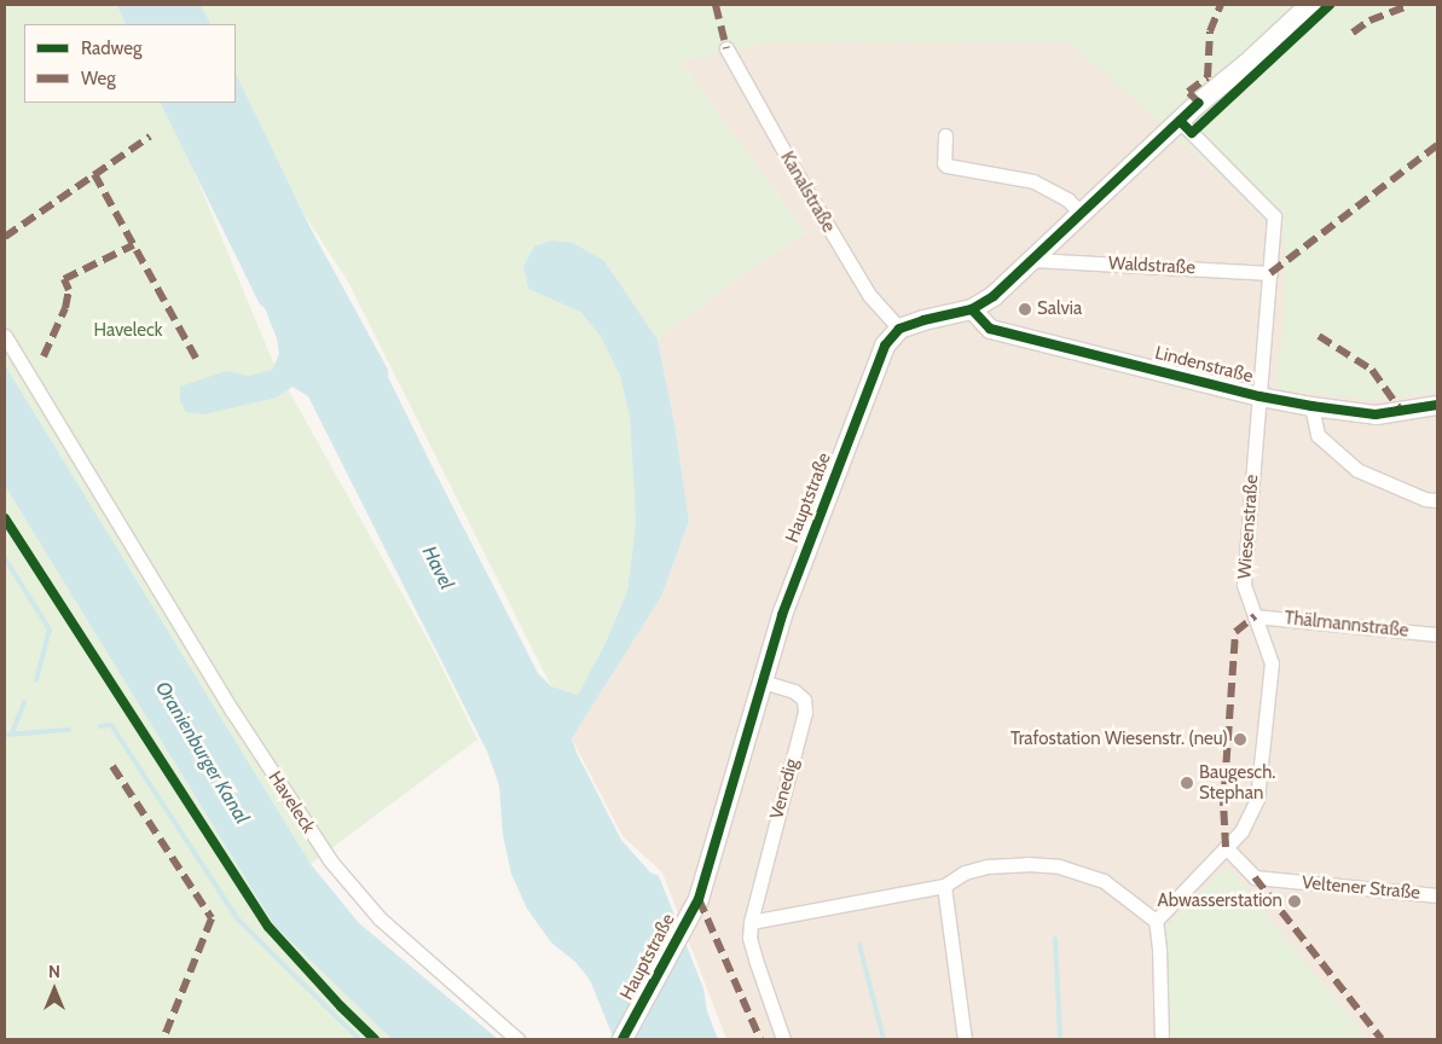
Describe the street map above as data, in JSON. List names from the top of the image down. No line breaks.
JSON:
{"streets":{"main road":["Hauptstraße"],"street":["Kanalstraße","Waldstraße","Lindenstraße","Wiesenstraße","Thälmannstraße","Venedig","Haveleck","Veltener Straße"]},"crossings":[["Kanalstraße","Hauptstraße"],["Lindenstraße","Wiesenstraße"],["Hauptstraße","Venedig"],["Wiesenstraße","Thälmannstraße"],["Wiesenstraße","Veltener Straße"]],"water":["Havel","Oranienburger Kanal"],"parks":["Haveleck"],"places":["Salvia","Trafostation Wiesenstr. (neu)","Baugesch. Stephan","Abwasserstation"],"legend":["Radweg","Weg"],"north":"top"}
